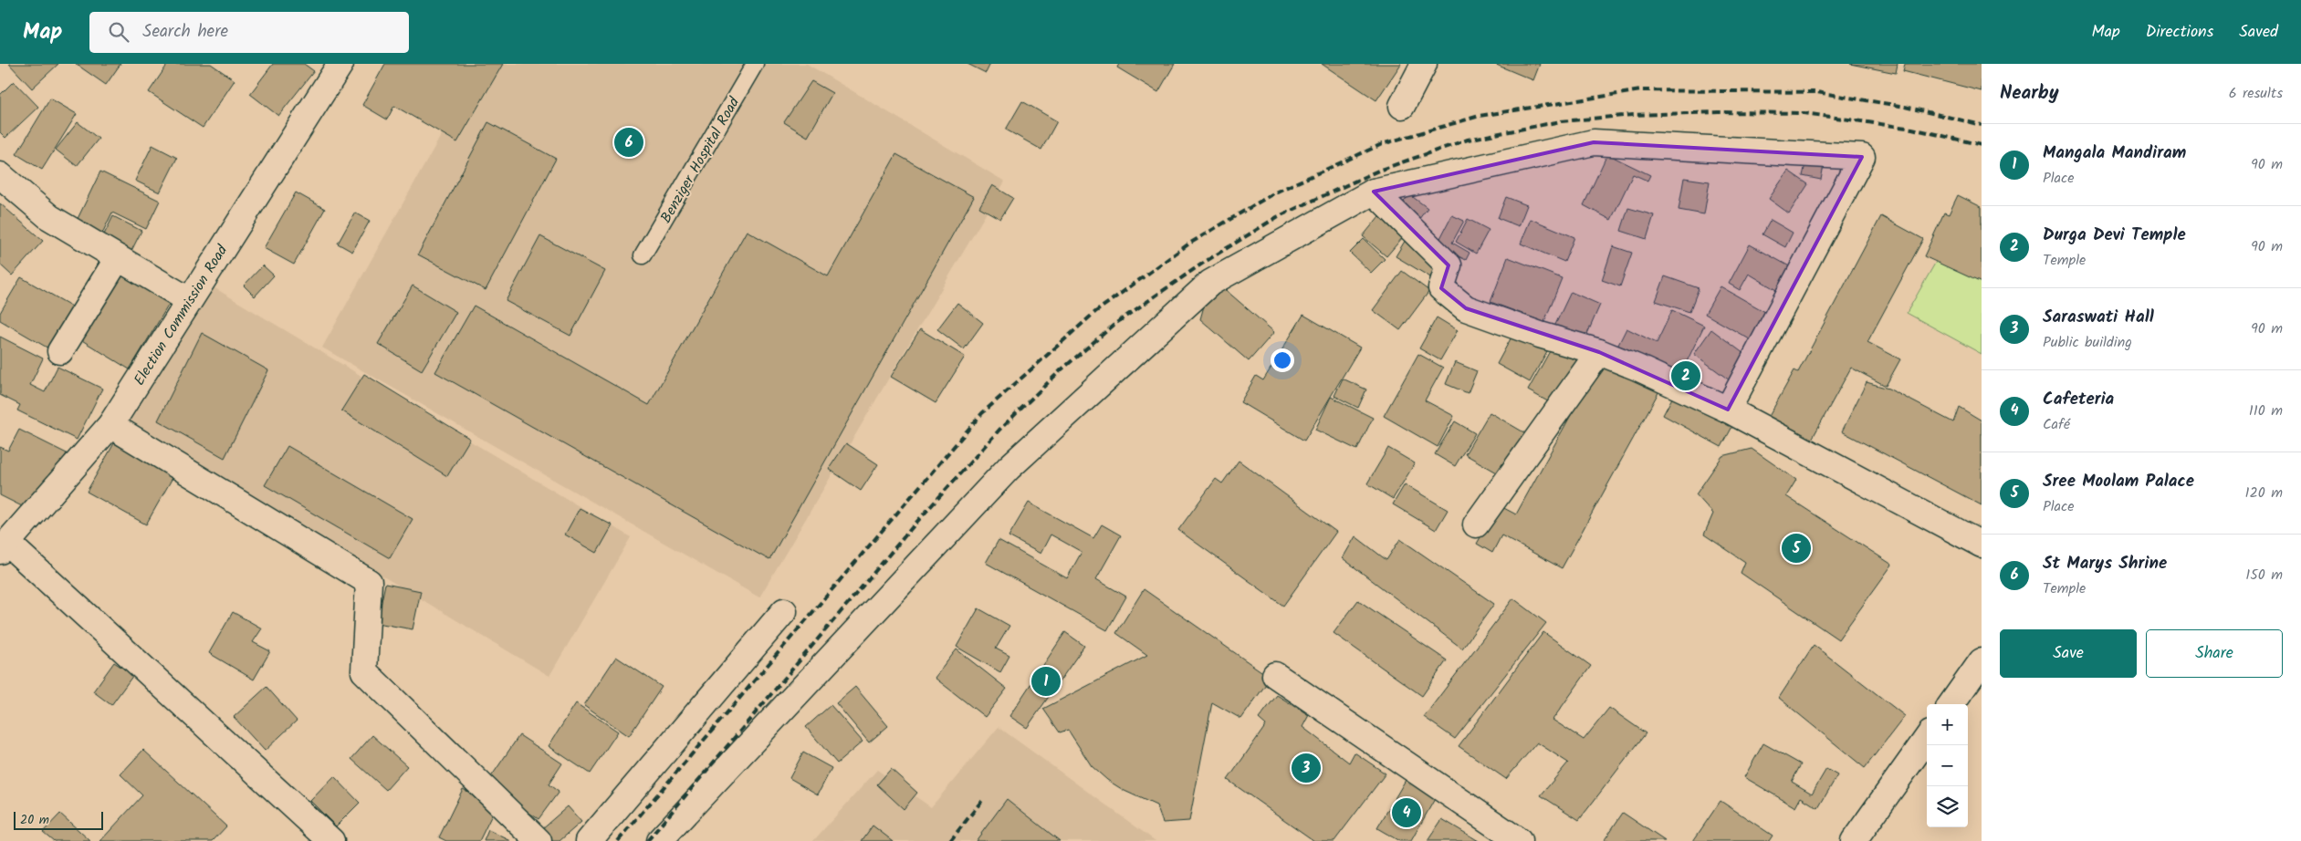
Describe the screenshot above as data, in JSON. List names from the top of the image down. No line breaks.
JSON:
{"streets":{"street":["Election Commission Road"],"lane":["Benziger Hospital Road"]},"scale_bar":"20 m","page":{"header":"Map","search":"Search here","nav":["Map","Directions","Saved"],"heading":["Nearby","6 results"],"list":[{"mark":"1","name":"Mangala Mandiram","note":"Place","value":"90 m"},{"mark":"2","name":"Durga Devi Temple","note":"Temple","value":"90 m"},{"mark":"3","name":"Saraswati Hall","note":"Public building","value":"90 m"},{"mark":"4","name":"Cafeteria","note":"Café","value":"110 m"},{"mark":"5","name":"Sree Moolam Palace","note":"Place","value":"120 m"},{"mark":"6","name":"St Marys Shrine","note":"Temple","value":"150 m"}],"pins":["6","2","5","1","3","4"],"buttons":["Save","Share"],"map_buttons":["+","−"],"scale":"20 m"}}
